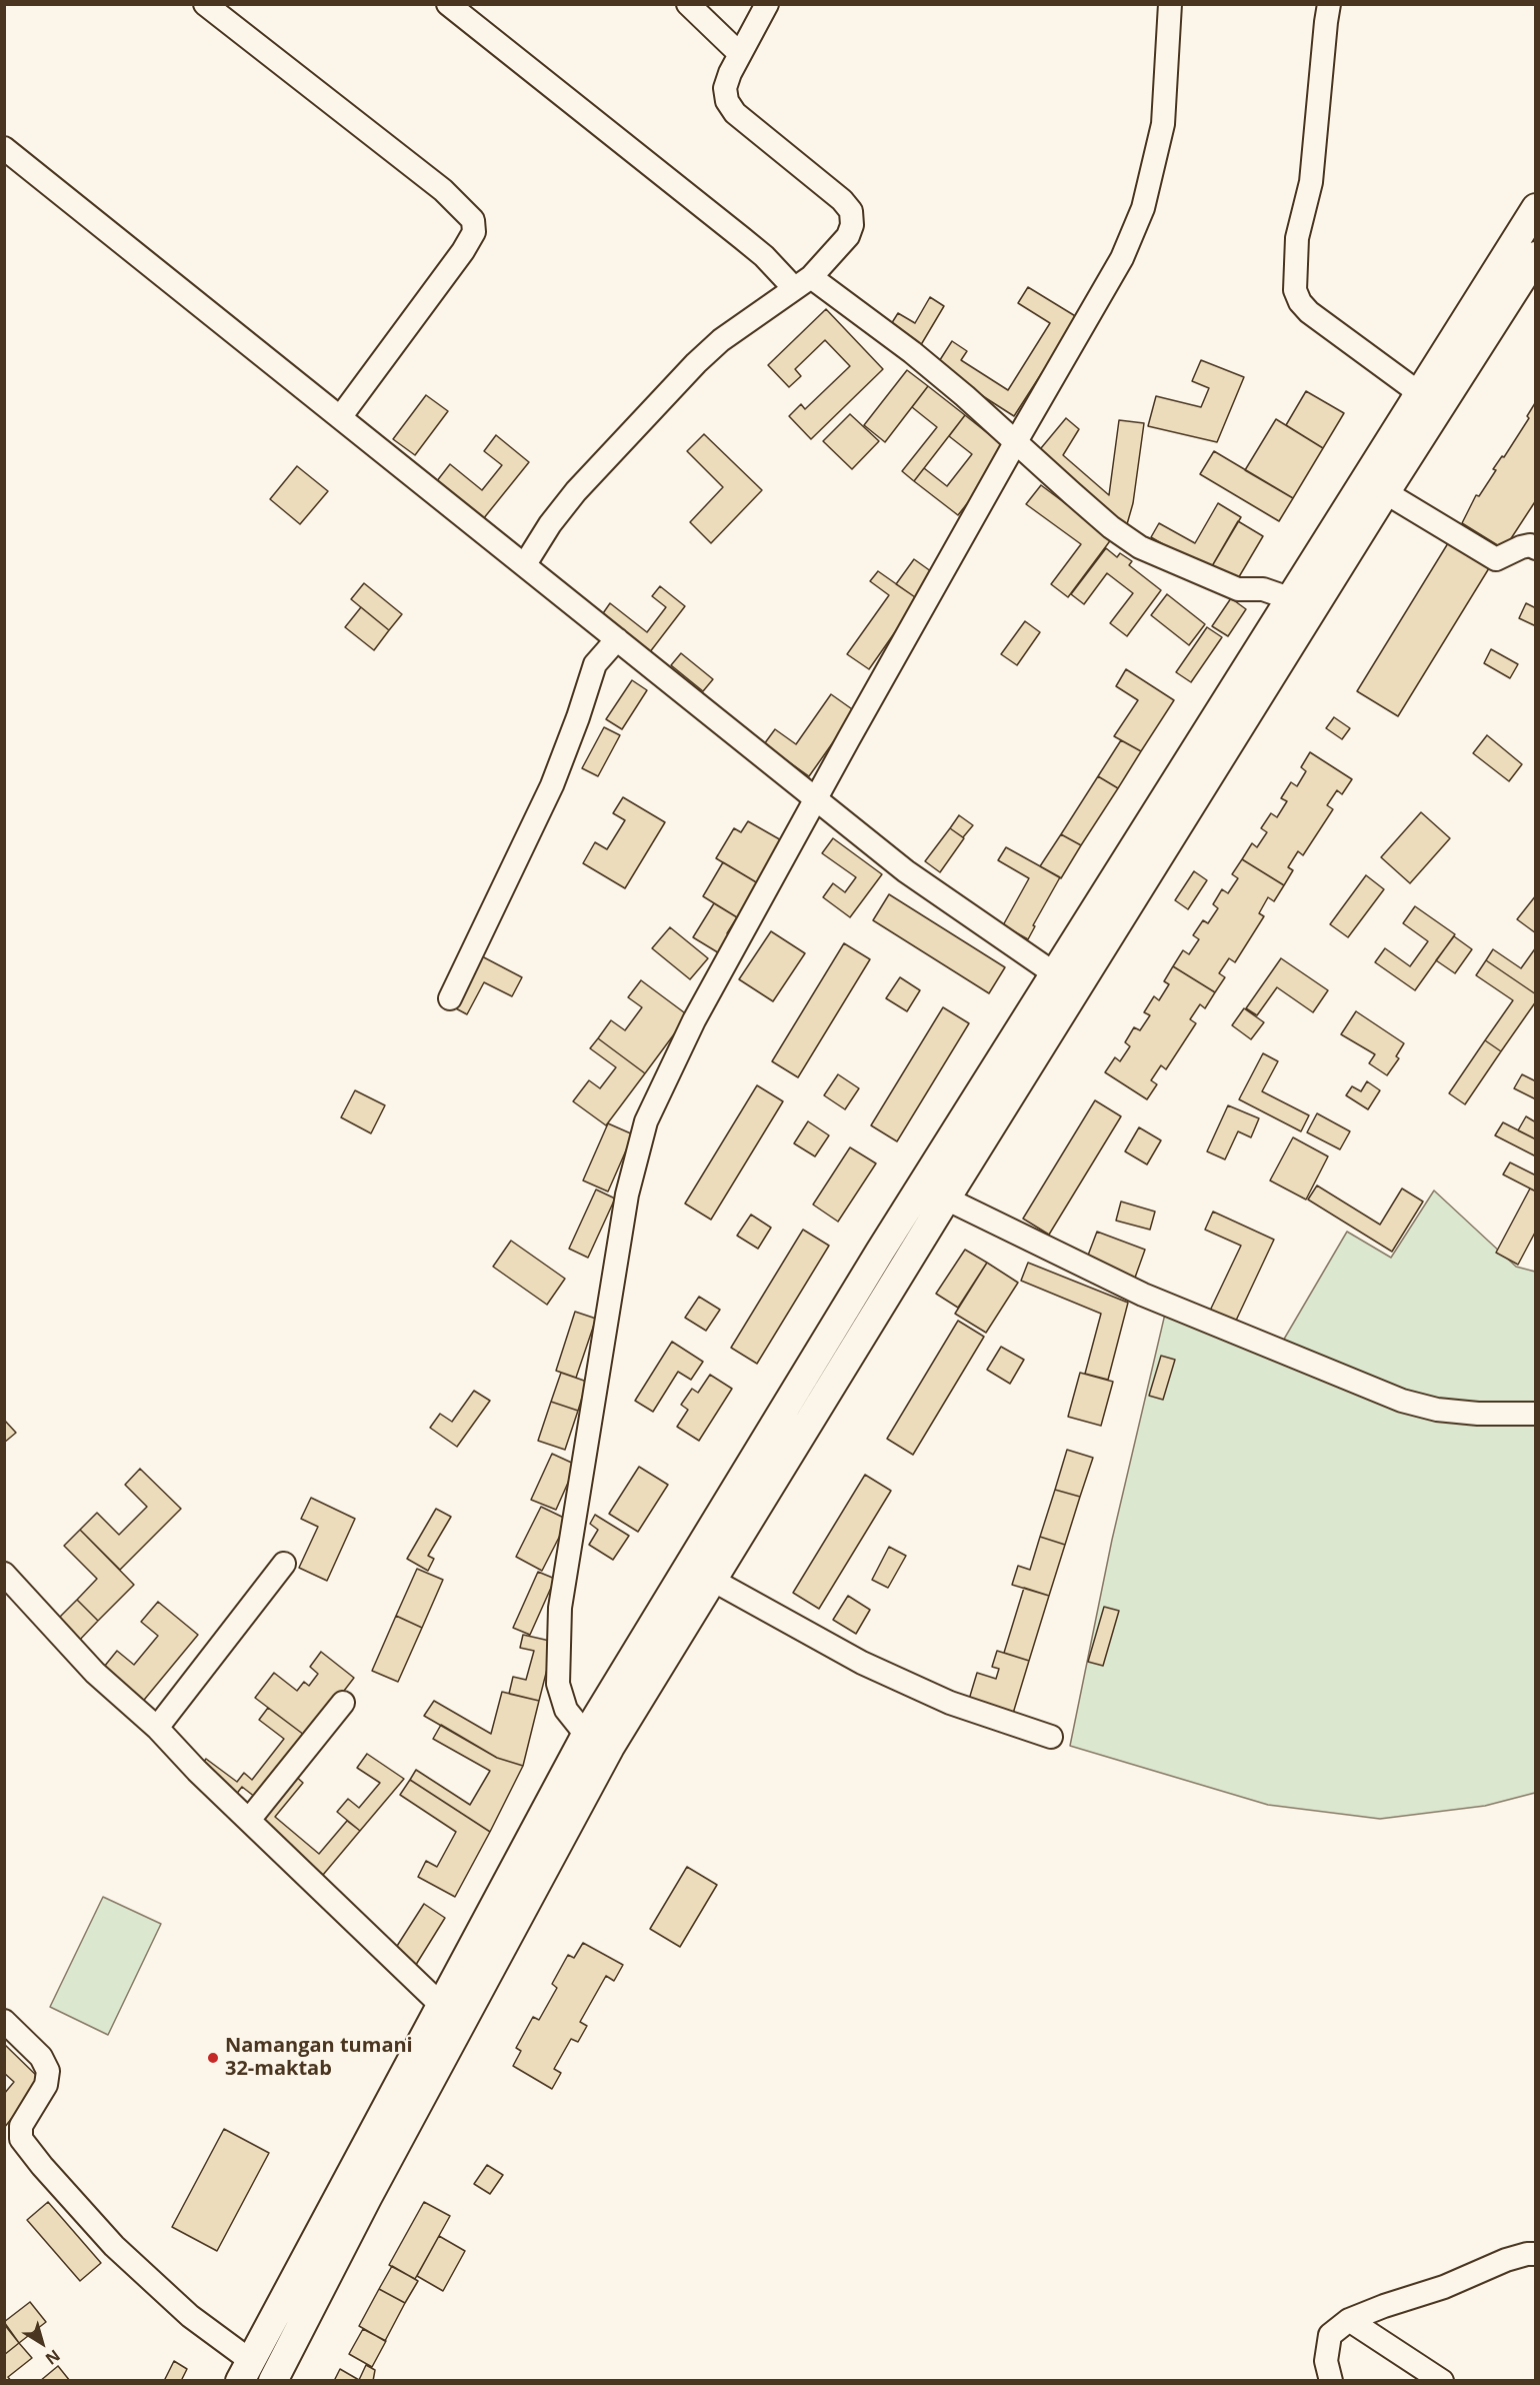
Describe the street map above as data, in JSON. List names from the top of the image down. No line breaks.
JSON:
{"places":["Namangan tumani 32-maktab"],"north":"bottom right"}
